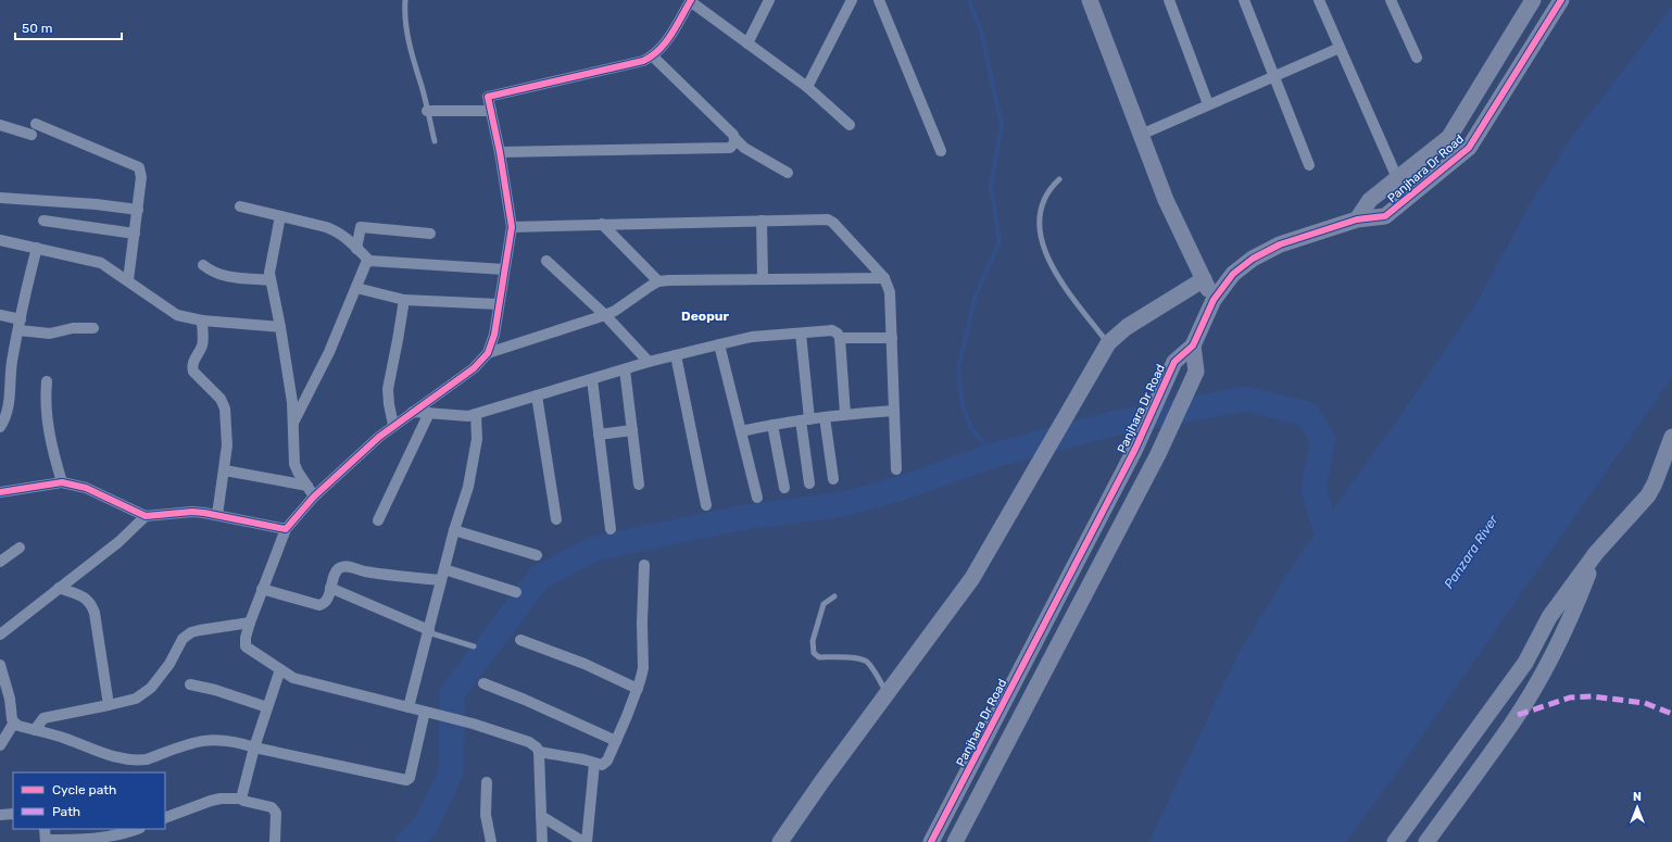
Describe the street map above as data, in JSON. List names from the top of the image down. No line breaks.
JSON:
{"streets":{"street":["Panjhara Dr Road"]},"districts":["Deopur"],"water":["Panzara River"],"legend":["Cycle path","Path"],"scale_bar":"50 m","north":"top"}
